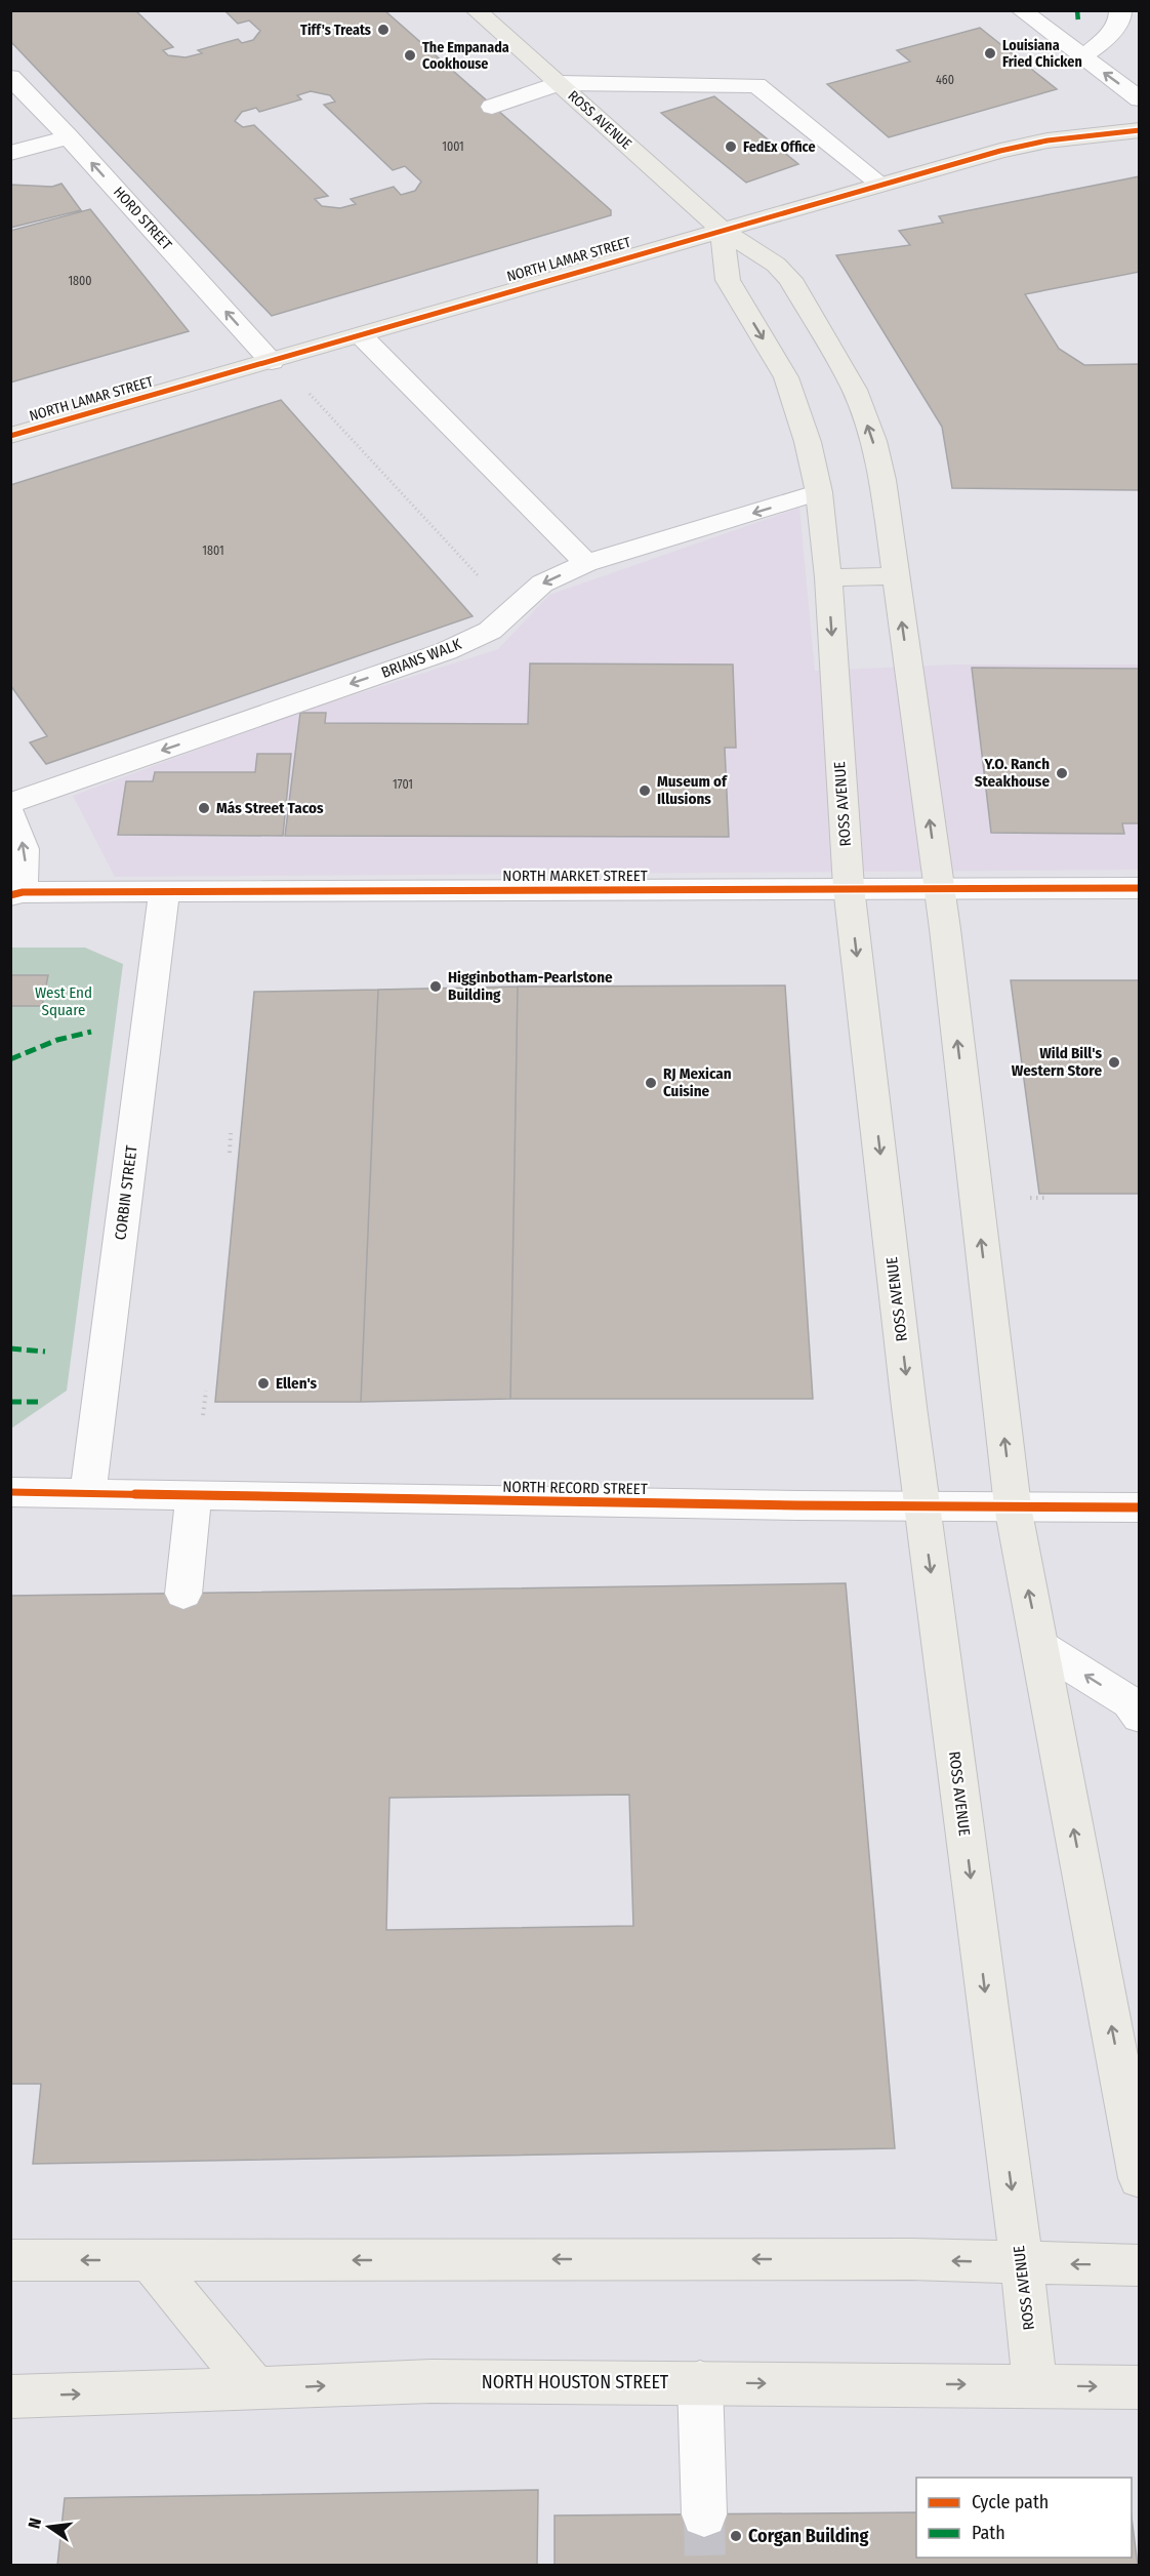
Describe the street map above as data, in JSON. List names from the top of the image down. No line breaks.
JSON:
{"streets":{"main road":["ROSS AVENUE","NORTH LAMAR STREET","NORTH HOUSTON STREET"],"street":["HORD STREET","BRIANS WALK","NORTH MARKET STREET","CORBIN STREET","NORTH RECORD STREET"]},"crossings":[["ROSS AVENUE","NORTH LAMAR STREET"],["ROSS AVENUE","BRIANS WALK"],["ROSS AVENUE","NORTH MARKET STREET"],["ROSS AVENUE","NORTH RECORD STREET"],["ROSS AVENUE","NORTH HOUSTON STREET"],["HORD STREET","NORTH LAMAR STREET"],["NORTH MARKET STREET","CORBIN STREET"],["CORBIN STREET","NORTH RECORD STREET"]],"one_way":["HORD STREET","BRIANS WALK"],"parks":["West End Square"],"places":["Tiff's Treats","Louisiana Fried Chicken","The Empanada Cookhouse","FedEx Office","Y.O. Ranch Steakhouse","Museum of Illusions","Más Street Tacos","Higginbotham-Pearlstone Building","Wild Bill's Western Store","RJ Mexican Cuisine","Ellen's","Corgan Building"],"house_numbers":["460","1001","1800","1801","1701"],"legend":["Cycle path","Path"],"north":"left"}
